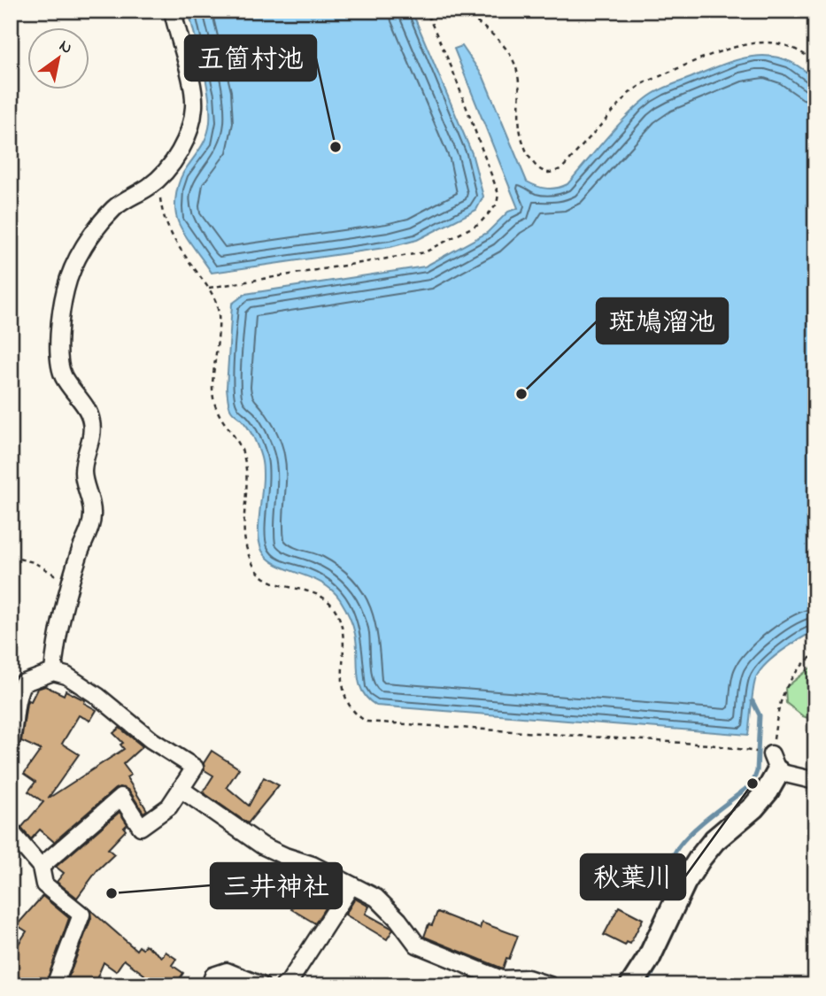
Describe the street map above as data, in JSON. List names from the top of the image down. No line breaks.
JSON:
{"places":["五箇村池","斑鳩溜池","秋葉川","三井神社"],"north":"top right"}
